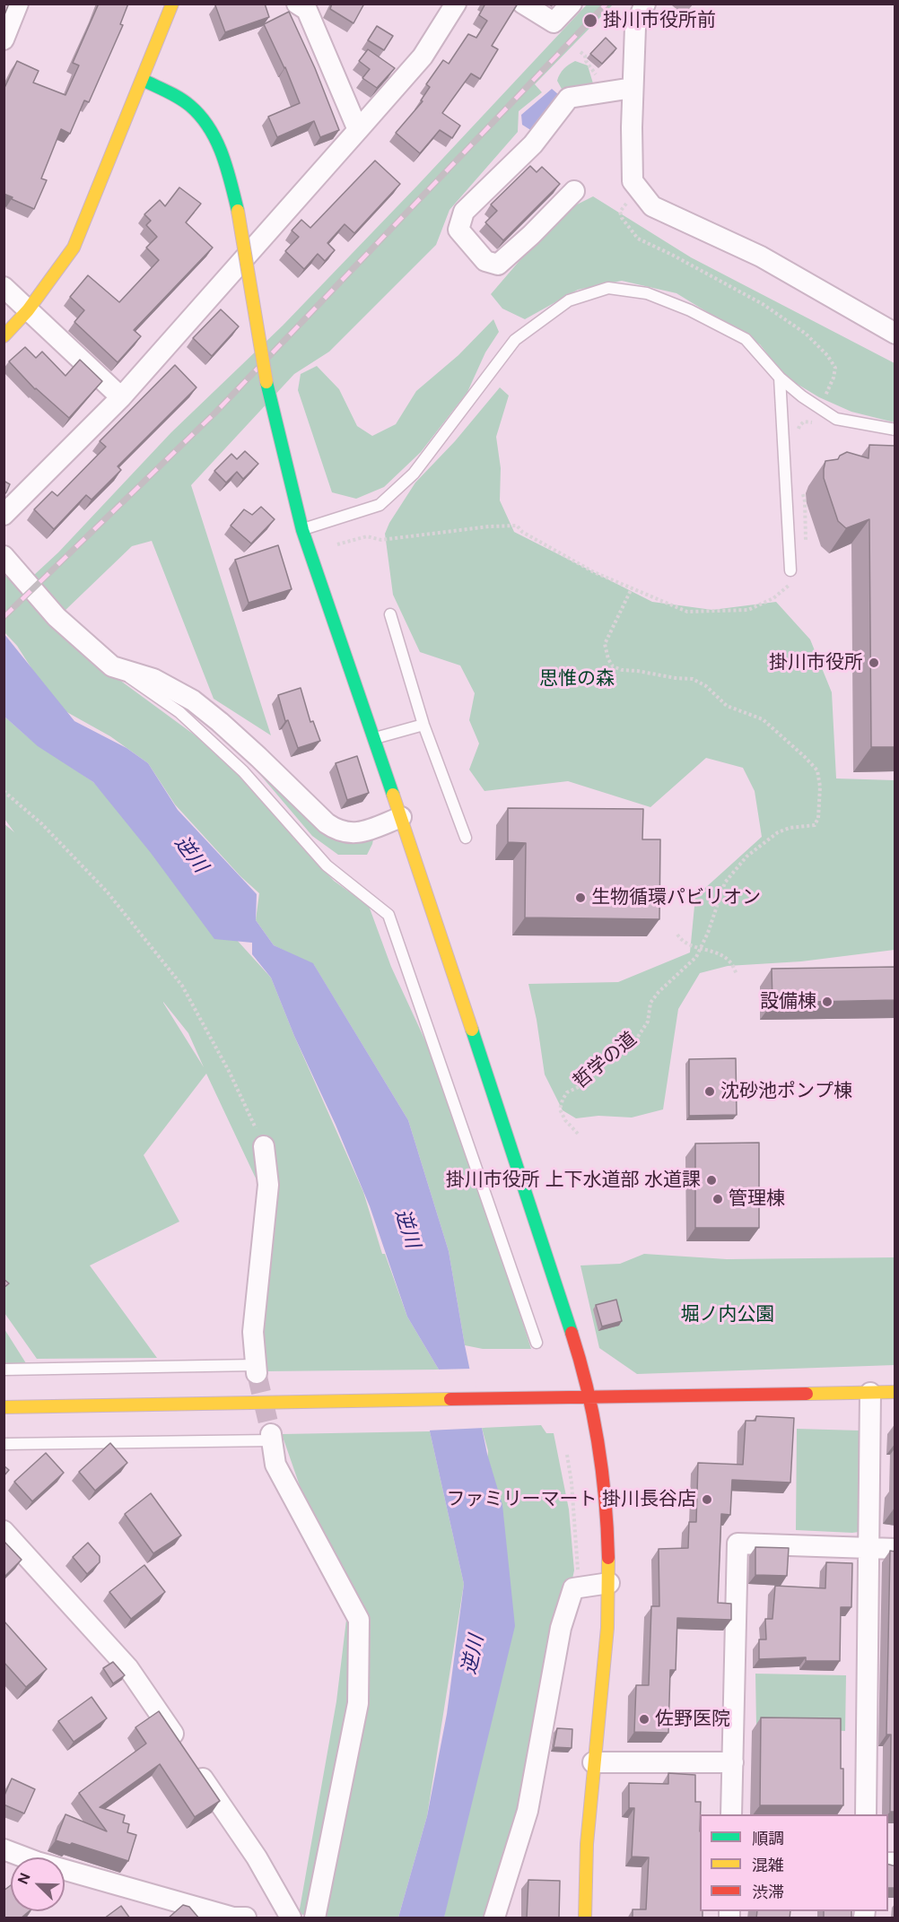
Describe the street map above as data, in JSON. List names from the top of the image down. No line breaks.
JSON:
{"streets":{"path":["哲学の道"]},"water":["逆川"],"parks":["思惟の森","堀ノ内公園"],"places":["掛川市役所前","掛川市役所","生物循環パビリオン","設備棟","沈砂池ポンプ棟","掛川市役所 上下水道部 水道課","管理棟","ファミリーマート 掛川長谷店","佐野医院"],"legend":["順調","混雑","渋滞"],"north":"top left"}
